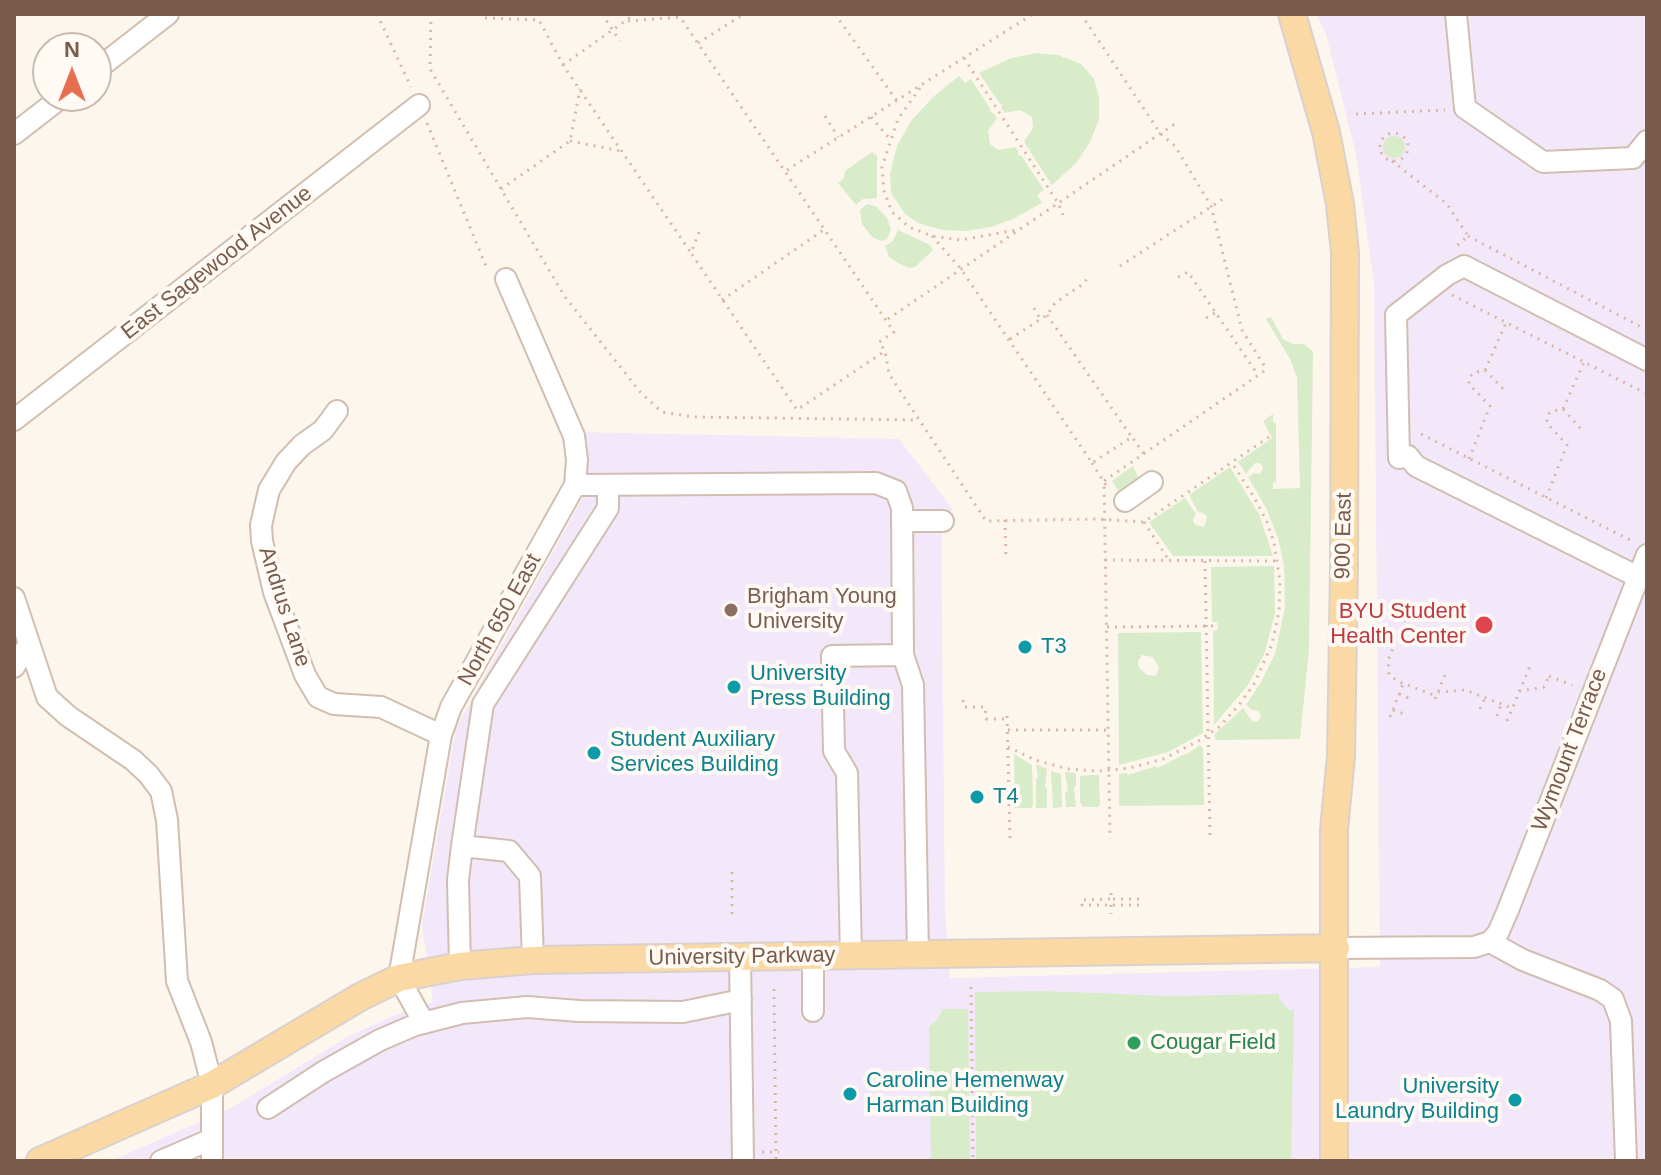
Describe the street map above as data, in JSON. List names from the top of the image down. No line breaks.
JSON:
{"streets":{"main road":["900 East","University Parkway"],"street":["East Sagewood Avenue","Andrus Lane","North 650 East","Wymount Terrace"]},"crossings":[["900 East","University Parkway"],["Andrus Lane","North 650 East"],["North 650 East","University Parkway"],["Wymount Terrace","University Parkway"]],"places":["Brigham Young University","BYU Student Health Center","T3","University Press Building","Student Auxiliary Services Building","T4","Cougar Field","Caroline Hemenway Harman Building","University Laundry Building"],"north":"top"}
